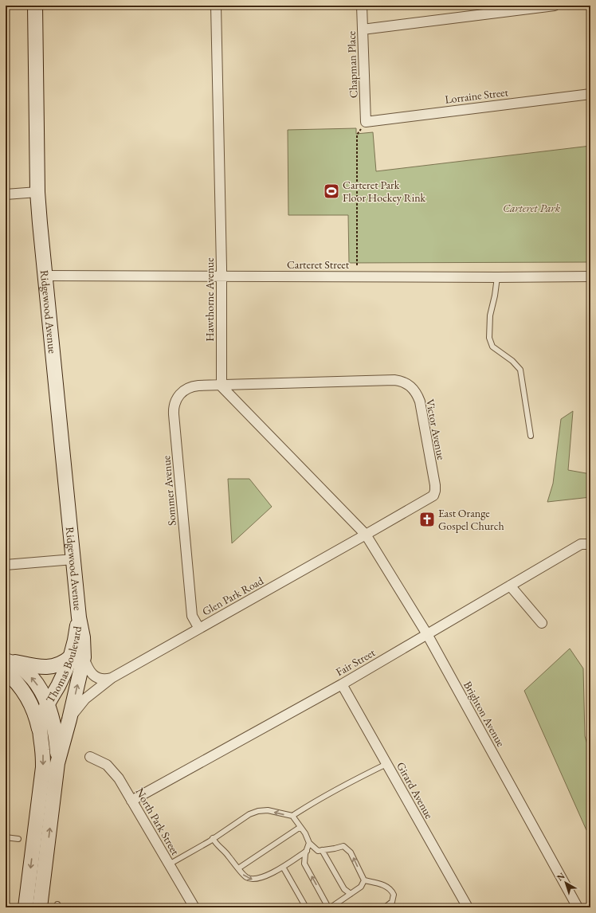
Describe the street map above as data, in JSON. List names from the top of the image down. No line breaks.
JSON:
{"streets":{"street":["Chapman Place","Lorraine Street","Carteret Street","Hawthorne Avenue","Ridgewood Avenue","Victor Avenue","Sommer Avenue","Glen Park Road","Fair Street","Thomas Boulevard","Brighton Avenue","Girard Avenue","North Park Street"]},"crossings":[["Chapman Place","Lorraine Street"],["Carteret Street","Hawthorne Avenue"],["Carteret Street","Ridgewood Avenue"],["Hawthorne Avenue","Victor Avenue"],["Hawthorne Avenue","Sommer Avenue"],["Ridgewood Avenue","Thomas Boulevard"],["Victor Avenue","Sommer Avenue"],["Victor Avenue","Glen Park Road"],["Victor Avenue","Brighton Avenue"],["Sommer Avenue","Glen Park Road"],["Glen Park Road","Thomas Boulevard"],["Glen Park Road","Brighton Avenue"],["Fair Street","Brighton Avenue"],["Fair Street","Girard Avenue"],["Fair Street","North Park Street"]],"parks":["Carteret Park"],"places":{"sports":["Carteret Park Floor Hockey Rink"],"church":["East Orange Gospel Church"]},"north":"top left"}
